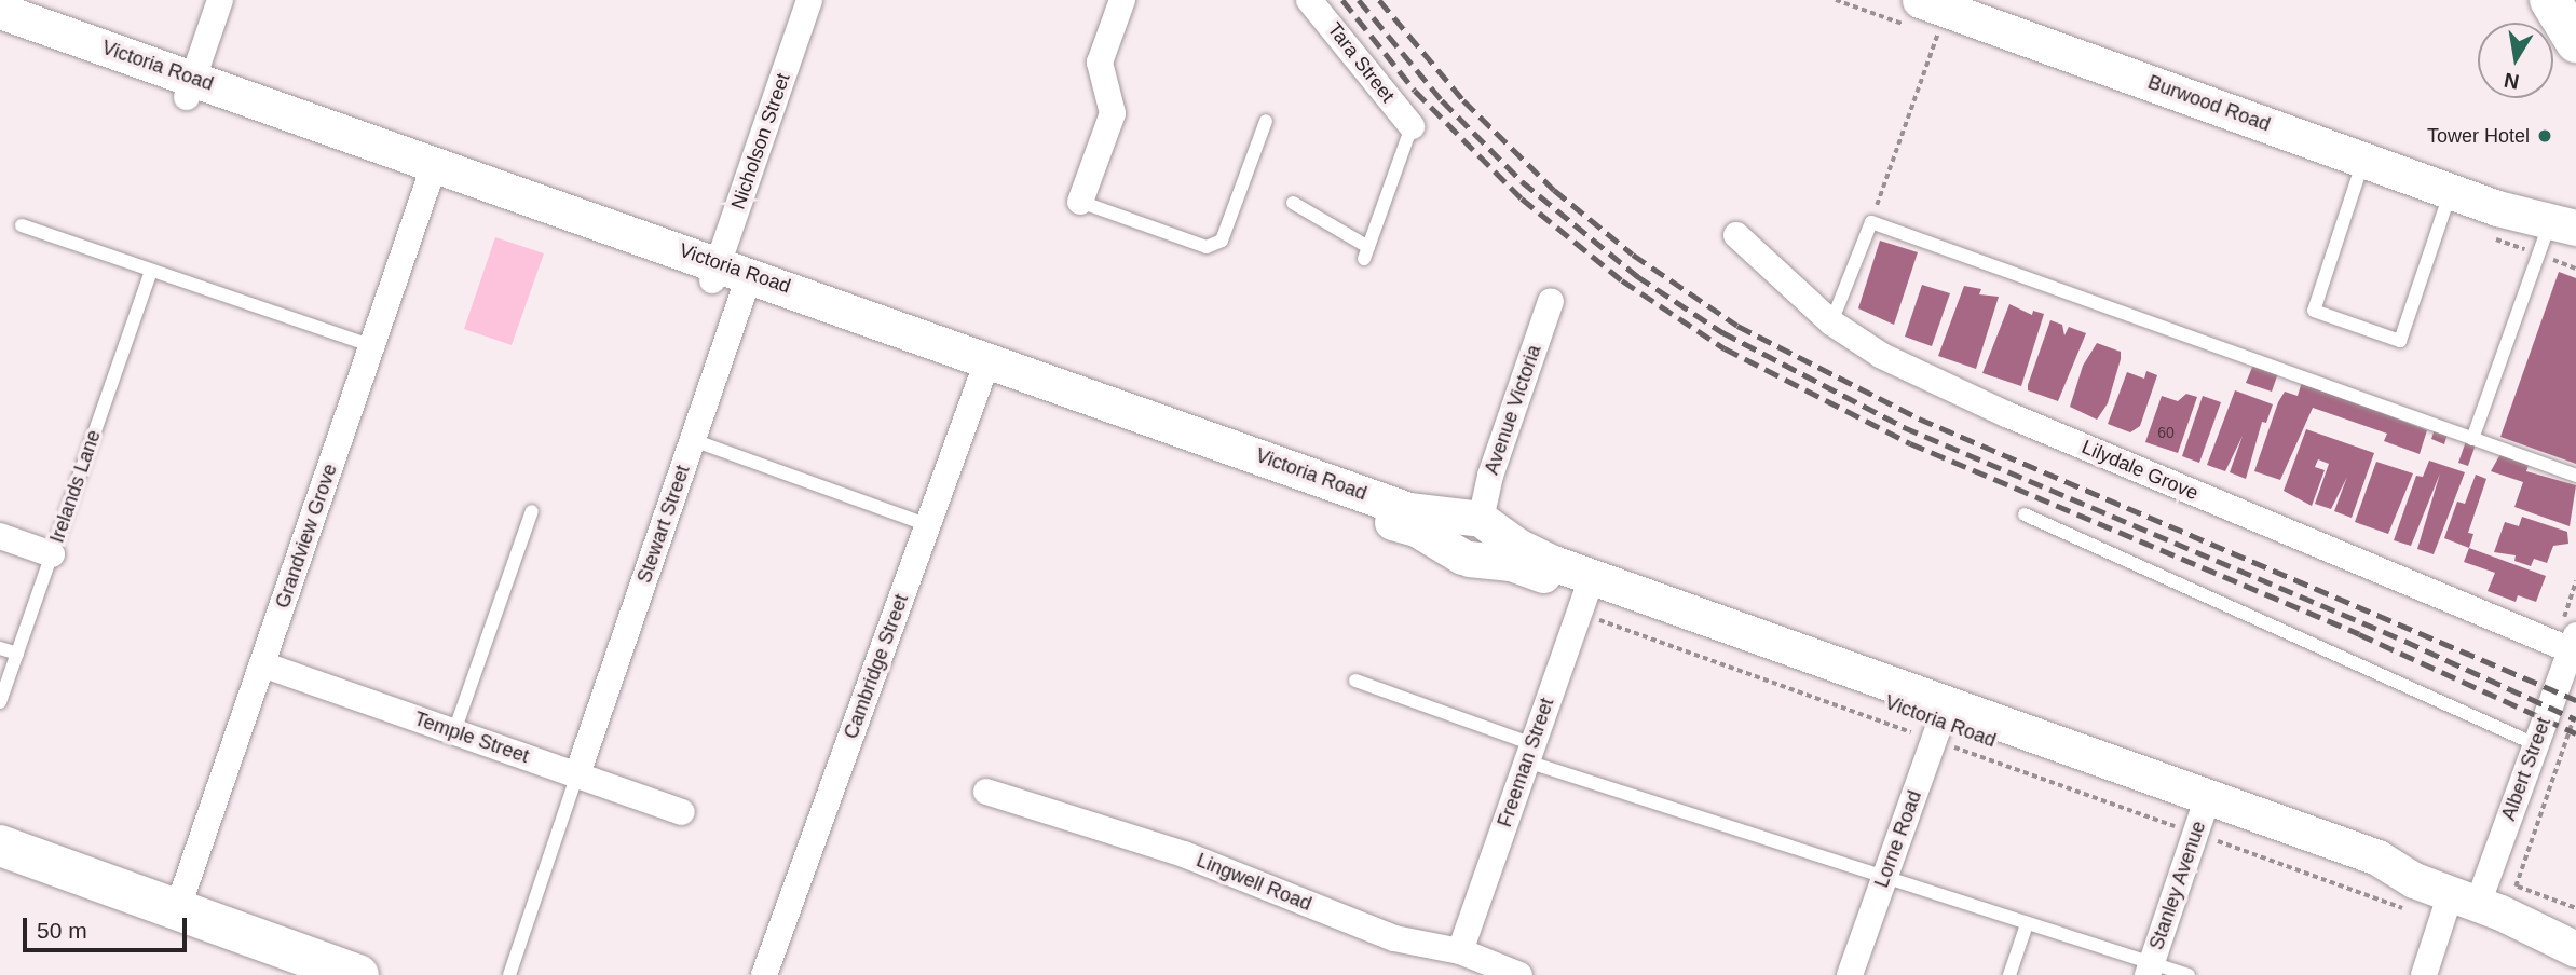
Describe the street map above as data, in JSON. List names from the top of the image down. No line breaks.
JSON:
{"streets":{"street":["Tara Street","Victoria Road","Burwood Road","Nicholson Street","Avenue Victoria","Lilydale Grove","Stewart Street","Grandview Grove","Cambridge Street","Temple Street","Freeman Street","Albert Street","Lorne Road","Lingwell Road","Stanley Avenue"],"lane":["Irelands Lane"]},"crossings":[["Victoria Road","Nicholson Street"],["Victoria Road","Avenue Victoria"],["Victoria Road","Stewart Street"],["Victoria Road","Grandview Grove"],["Victoria Road","Cambridge Street"],["Victoria Road","Freeman Street"],["Victoria Road","Albert Street"],["Victoria Road","Lorne Road"],["Victoria Road","Stanley Avenue"],["Nicholson Street","Stewart Street"],["Lilydale Grove","Albert Street"],["Stewart Street","Temple Street"],["Grandview Grove","Temple Street"],["Freeman Street","Lingwell Road"]],"places":["Tower Hotel"],"house_numbers":["60"],"scale_bar":"50 m","north":"bottom"}
